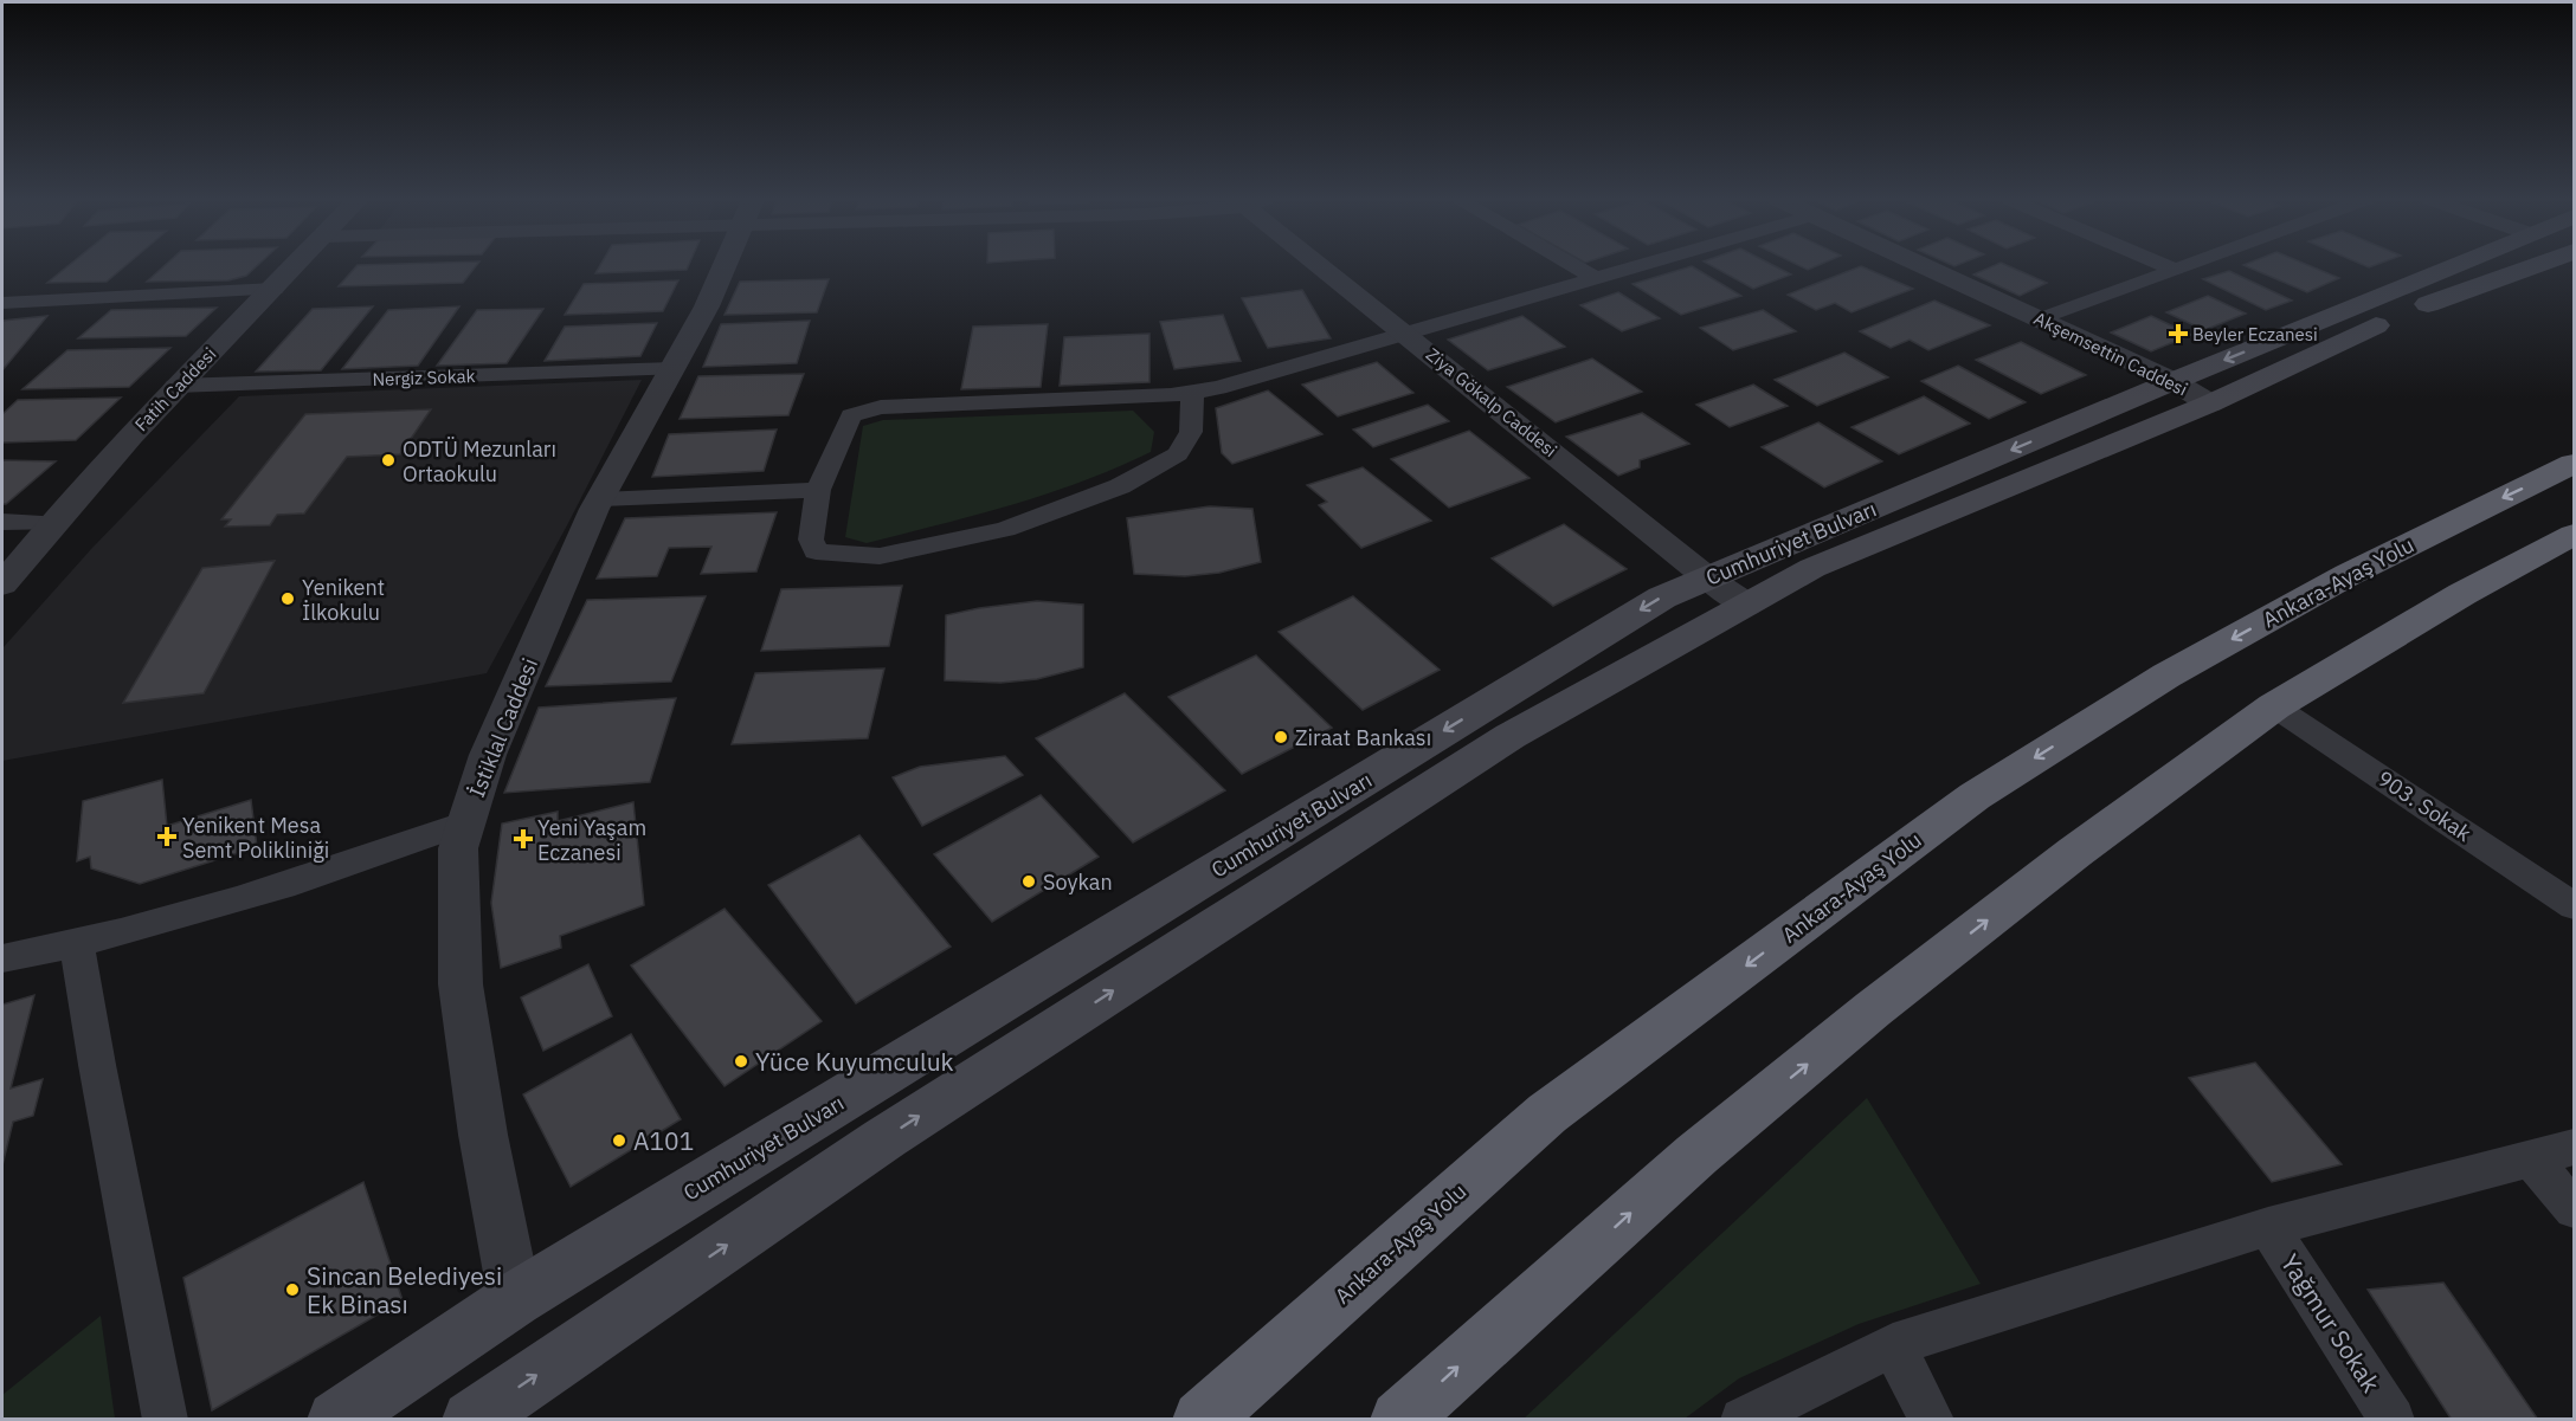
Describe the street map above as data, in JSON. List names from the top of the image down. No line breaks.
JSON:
{"streets":{"highway":["Ankara-Ayaş Yolu"],"main road":["Cumhuriyet Bulvarı"],"street":["Akşemsettin Caddesi","Nergiz Sokak","Fatih Caddesi","Ziya Gökalp Caddesi","İstiklal Caddesi","903. Sokak","Yağmur Sokak"]},"crossings":[["Akşemsettin Caddesi","Cumhuriyet Bulvarı"],["Nergiz Sokak","Fatih Caddesi"],["Nergiz Sokak","İstiklal Caddesi"],["Ziya Gökalp Caddesi","Cumhuriyet Bulvarı"],["Cumhuriyet Bulvarı","İstiklal Caddesi"]],"places":{"health":["Beyler Eczanesi","Yenikent Mesa Semt Polikliniği","Yeni Yaşam Eczanesi"],"other":["ODTÜ Mezunları Ortaokulu","Yenikent İlkokulu","Ziraat Bankası","Soykan","Yüce Kuyumculuk","A101","Sincan Belediyesi Ek Binası"]}}
